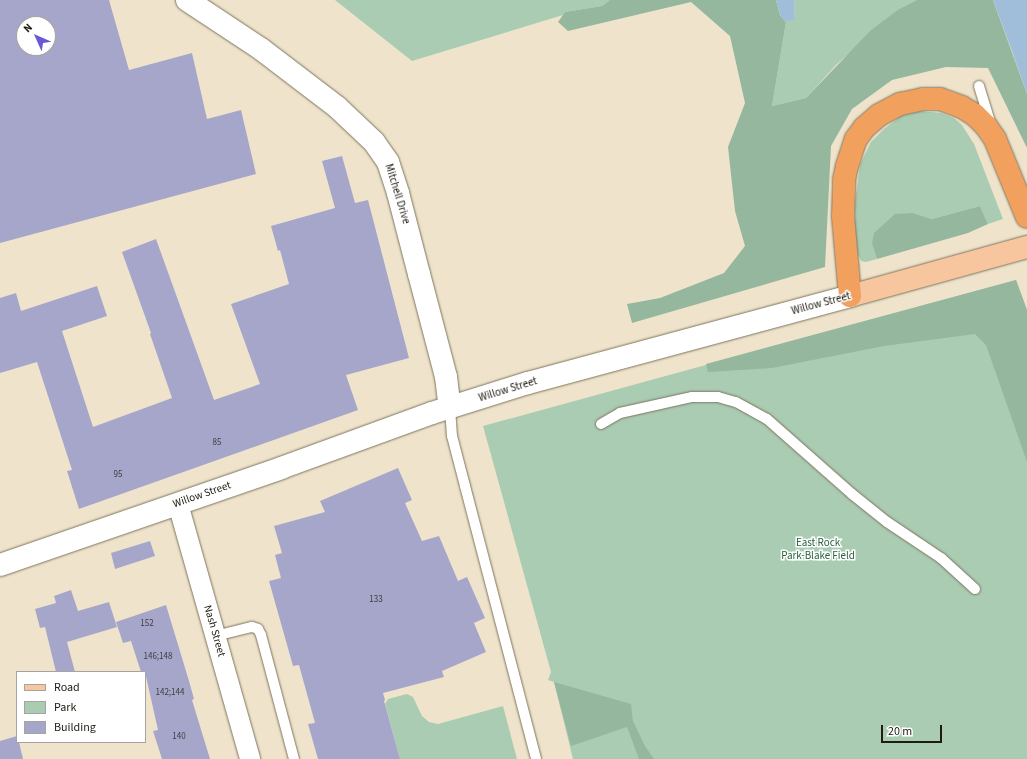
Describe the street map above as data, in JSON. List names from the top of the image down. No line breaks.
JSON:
{"streets":{"main road":["Mitchell Drive","Willow Street"],"street":["Nash Street"]},"crossings":[["Mitchell Drive","Willow Street"],["Willow Street","Nash Street"]],"parks":["East Rock Park-Blake Field"],"house_numbers":["85","95","133","152","146;148","142;144","140"],"legend":["Road","Park","Building"],"scale_bar":"20 m","north":"top left"}
